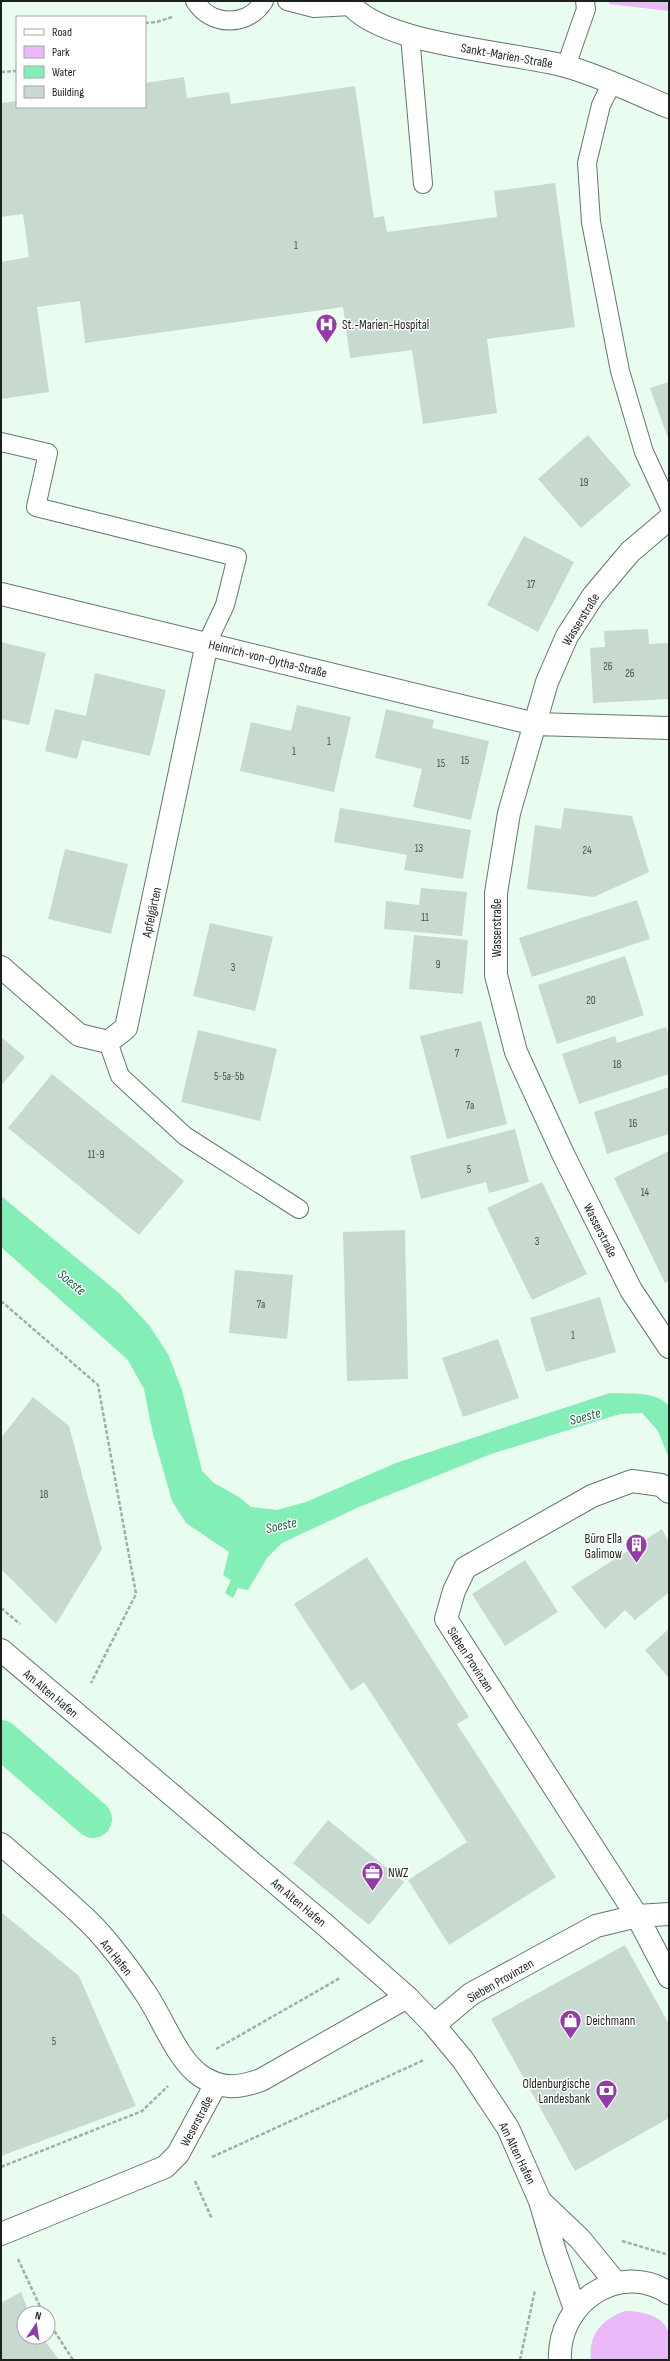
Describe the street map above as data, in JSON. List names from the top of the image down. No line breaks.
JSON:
{"streets":{"street":["Sankt-Marien-Straße","Wasserstraße","Heinrich-von-Oytha-Straße","Apfelgärten","Sieben Provinzen","Am Alten Hafen","Am Hafen","Weserstraße"]},"crossings":[["Wasserstraße","Heinrich-von-Oytha-Straße"],["Heinrich-von-Oytha-Straße","Apfelgärten"],["Sieben Provinzen","Am Alten Hafen"],["Am Alten Hafen","Weserstraße"],["Am Hafen","Weserstraße"]],"water":["Soeste"],"places":{"hospital":["St.-Marien-Hospital"],"building":["Büro Ella Galimow"],"office":["NWZ"],"shop":["Deichmann"],"bank":["Oldenburgische Landesbank"]},"house_numbers":["1","19","17","26","26","1","1","15","15","13","24","11","9","3","20","7","18","5-5a-5b","7a","16","11-9","5","14","3","7a","1","18","5"],"legend":["Road","Park","Water","Building"],"north":"top"}
